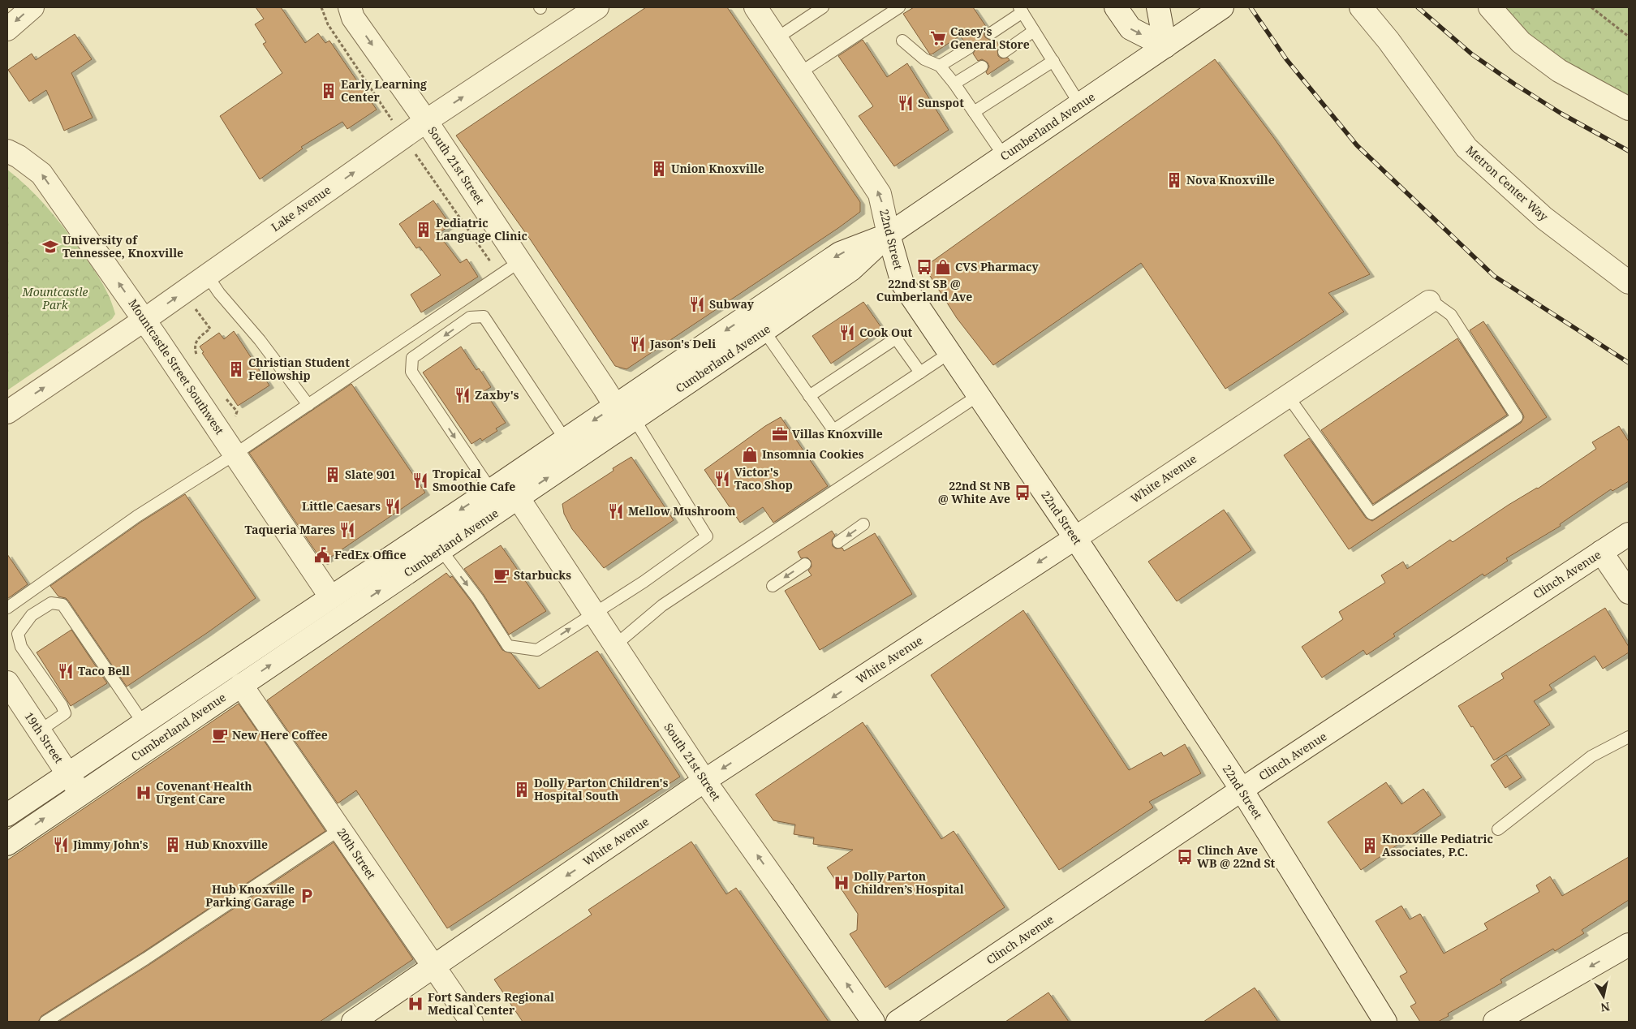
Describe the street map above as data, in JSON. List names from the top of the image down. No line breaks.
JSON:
{"streets":{"street":["Cumberland Avenue","South 21st Street","Metron Center Way","Lake Avenue","22nd Street","Mountcastle Street Southwest","White Avenue","Clinch Avenue","19th Street","20th Street"]},"crossings":[["Cumberland Avenue","South 21st Street"],["Cumberland Avenue","22nd Street"],["Cumberland Avenue","Mountcastle Street Southwest"],["Cumberland Avenue","19th Street"],["Cumberland Avenue","20th Street"],["South 21st Street","Lake Avenue"],["South 21st Street","White Avenue"],["Lake Avenue","Mountcastle Street Southwest"],["22nd Street","White Avenue"],["22nd Street","Clinch Avenue"],["White Avenue","20th Street"]],"one_way":["Lake Avenue","Mountcastle Street Southwest","White Avenue"],"parks":["Mountcastle Park"],"places":{"supermarket":["Casey's General Store"],"building":["Early Learning Center","Union Knoxville","Nova Knoxville","Pediatric Language Clinic","Christian Student Fellowship","Slate 901","Dolly Parton Children's Hospital South","Hub Knoxville","Knoxville Pediatric Associates, P.C."],"restaurant":["Sunspot","Subway","Cook Out","Jason's Deli","Zaxby's","Victor's Taco Shop","Tropical Smoothie Cafe","Little Caesars","Mellow Mushroom","Taqueria Mares","Taco Bell","Jimmy John's"],"school or university":["University of Tennessee, Knoxville"],"bus stop":["22nd St SB @ Cumberland Ave","22nd St NB @ White Ave","Clinch Ave WB @ 22nd St"],"shop":["CVS Pharmacy","Insomnia Cookies"],"office":["Villas Knoxville"],"public building":["FedEx Office"],"cafe":["Starbucks","New Here Coffee"],"hospital":["Covenant Health Urgent Care","Dolly Parton Children’s Hospital","Fort Sanders Regional Medical Center"],"parking":["Hub Knoxville Parking Garage"]},"north":"bottom"}
